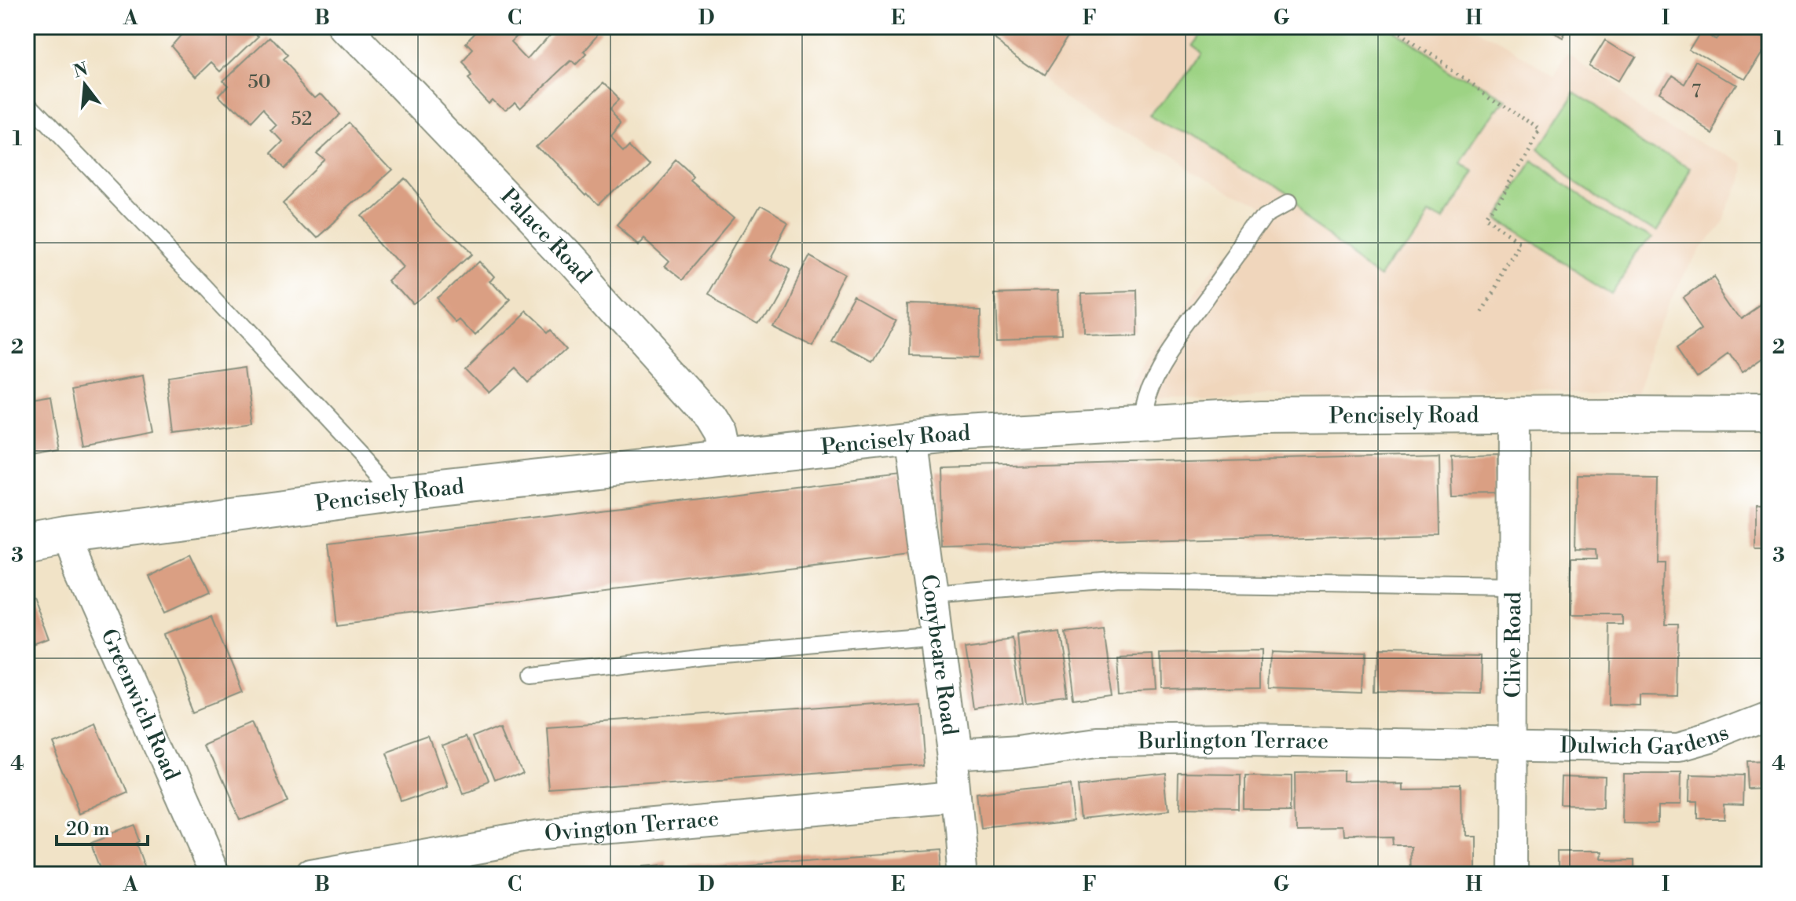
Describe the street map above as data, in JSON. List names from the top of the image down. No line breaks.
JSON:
{"streets":{"main road":["Pencisely Road"],"street":["Palace Road","Clive Road","Conybeare Road","Greenwich Road","Dulwich Gardens","Burlington Terrace","Ovington Terrace"]},"crossings":[["Palace Road","Pencisely Road"],["Pencisely Road","Clive Road"],["Pencisely Road","Conybeare Road"],["Pencisely Road","Greenwich Road"],["Clive Road","Dulwich Gardens"],["Clive Road","Burlington Terrace"],["Conybeare Road","Burlington Terrace"],["Conybeare Road","Ovington Terrace"],["Dulwich Gardens","Burlington Terrace"]],"house_numbers":["50","7","52"],"scale_bar":"20 m","north":"top","grid":{"columns":["A","B","C","D","E","F","G","H","I"],"rows":["1","2","3","4"]}}
